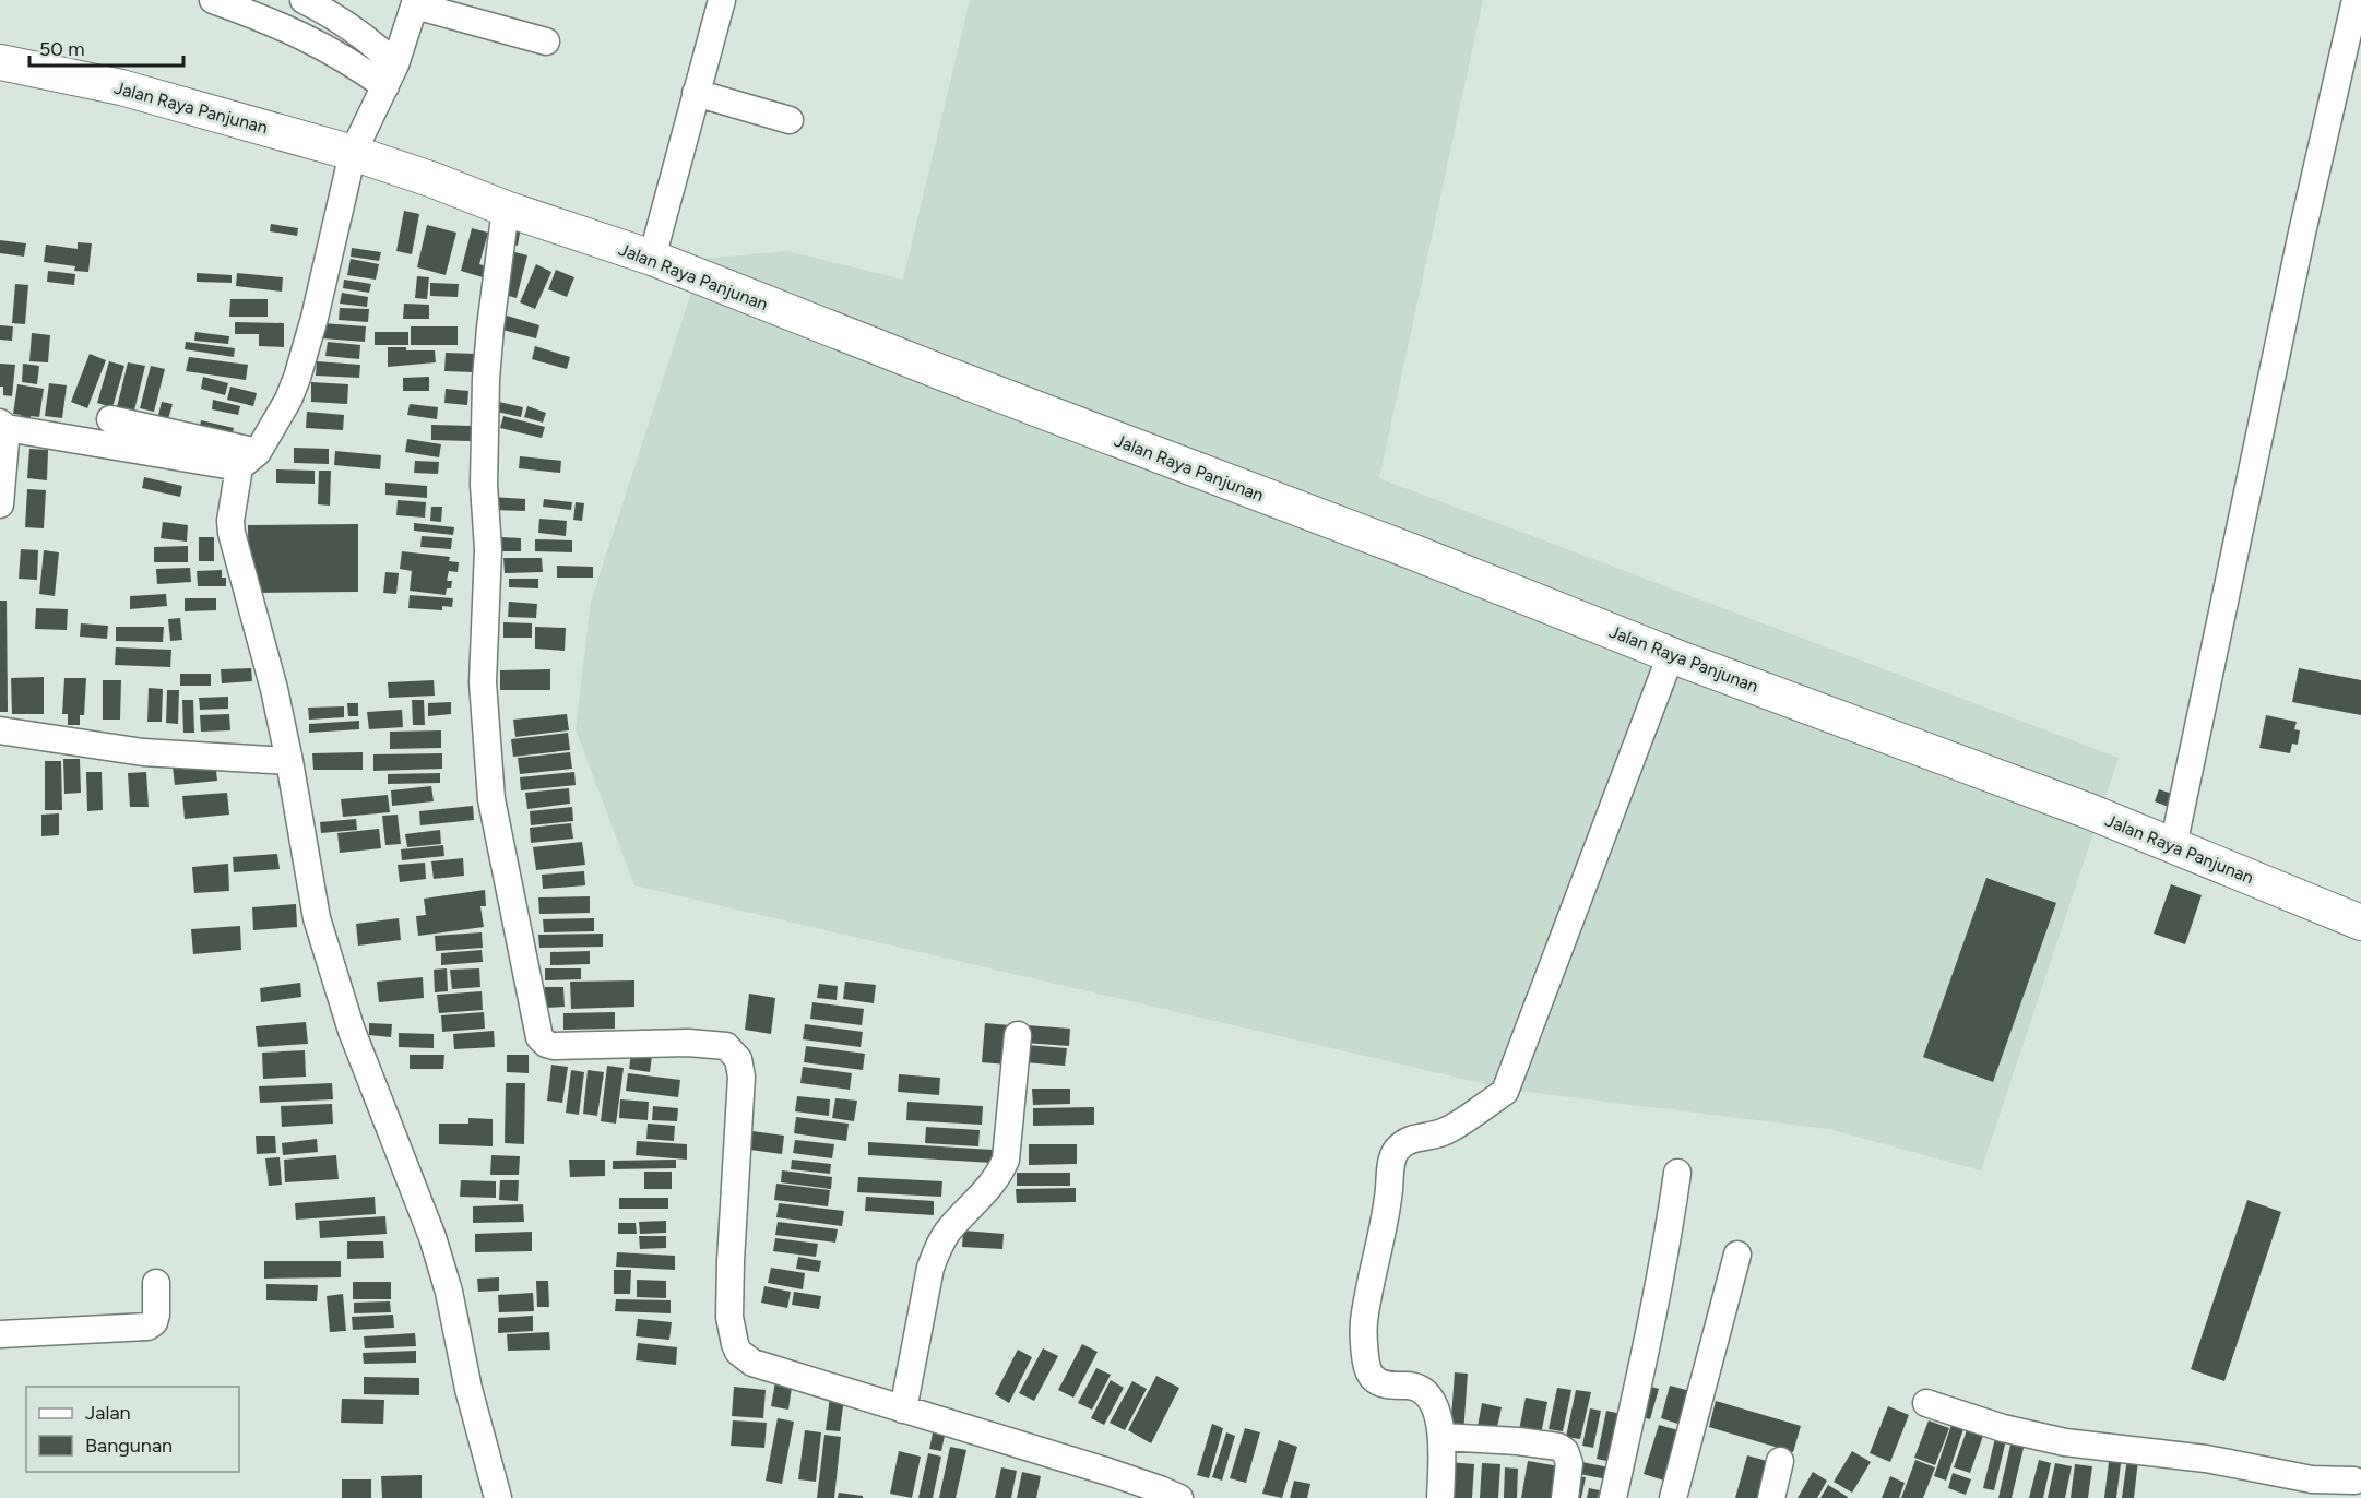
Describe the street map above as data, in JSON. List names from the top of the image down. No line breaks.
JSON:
{"streets":{"main road":["Jalan Raya Panjunan"]},"legend":["Jalan","Bangunan"],"scale_bar":"50 m"}
